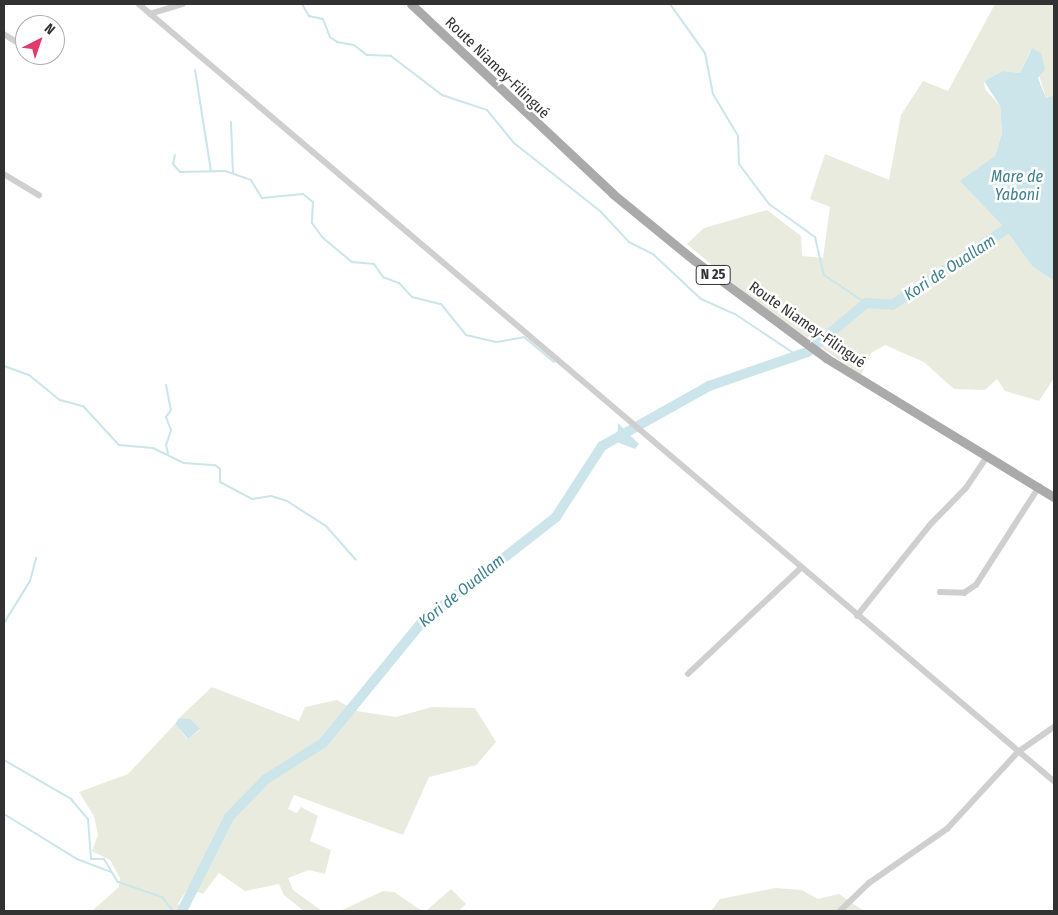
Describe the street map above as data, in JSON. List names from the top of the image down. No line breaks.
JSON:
{"streets":{"main road":["Route Niamey-Filingué","N 25"]},"water":["Mare de Yaboni","Kori de Ouallam"],"north":"top right"}
